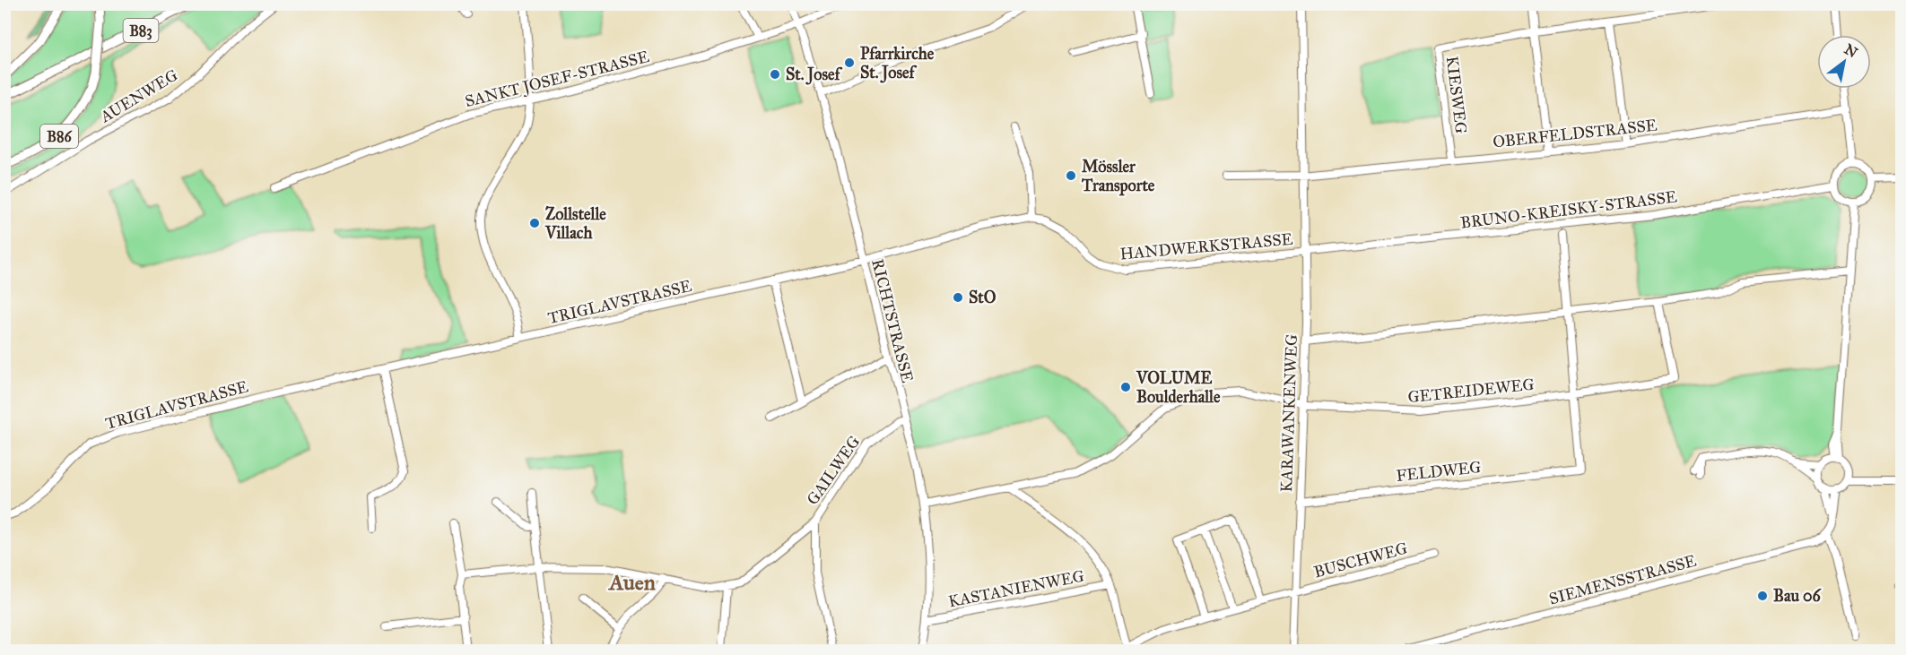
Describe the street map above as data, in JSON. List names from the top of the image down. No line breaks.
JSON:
{"streets":{"main road":["B83","B86"],"street":["SANKT JOSEF-STRASSE","KIESWEG","AUENWEG","OBERFELDSTRASSE","BRUNO-KREISKY-STRASSE","HANDWERKSTRASSE","TRIGLAVSTRASSE","RICHTSTRASSE","GETREIDEWEG","KARAWANKENWEG","GAILWEG","FELDWEG","BUSCHWEG","SIEMENSSTRASSE","KASTANIENWEG"]},"crossings":[["SANKT JOSEF-STRASSE","RICHTSTRASSE"],["KIESWEG","OBERFELDSTRASSE"],["OBERFELDSTRASSE","KARAWANKENWEG"],["BRUNO-KREISKY-STRASSE","HANDWERKSTRASSE"],["BRUNO-KREISKY-STRASSE","KARAWANKENWEG"],["HANDWERKSTRASSE","TRIGLAVSTRASSE"],["HANDWERKSTRASSE","RICHTSTRASSE"],["HANDWERKSTRASSE","KARAWANKENWEG"],["TRIGLAVSTRASSE","RICHTSTRASSE"],["RICHTSTRASSE","GETREIDEWEG"],["RICHTSTRASSE","GAILWEG"],["RICHTSTRASSE","KASTANIENWEG"],["GETREIDEWEG","KARAWANKENWEG"],["GETREIDEWEG","FELDWEG"],["KARAWANKENWEG","FELDWEG"],["KARAWANKENWEG","BUSCHWEG"]],"districts":["Auen"],"places":["Pfarrkirche St. Josef","St. Josef","Mössler Transporte","Zollstelle Villach","StO","VOLUME Boulderhalle","Bau 06"],"north":"top right"}
